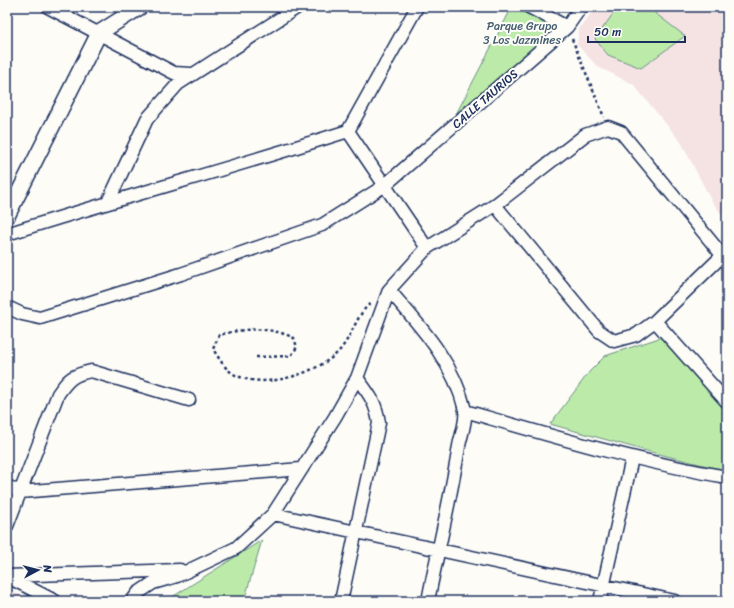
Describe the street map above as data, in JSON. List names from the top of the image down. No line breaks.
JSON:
{"streets":{"street":["CALLE TAURIOS"]},"parks":["Parque Grupo 3 Los Jazmines"],"scale_bar":"50 m","north":"right"}
